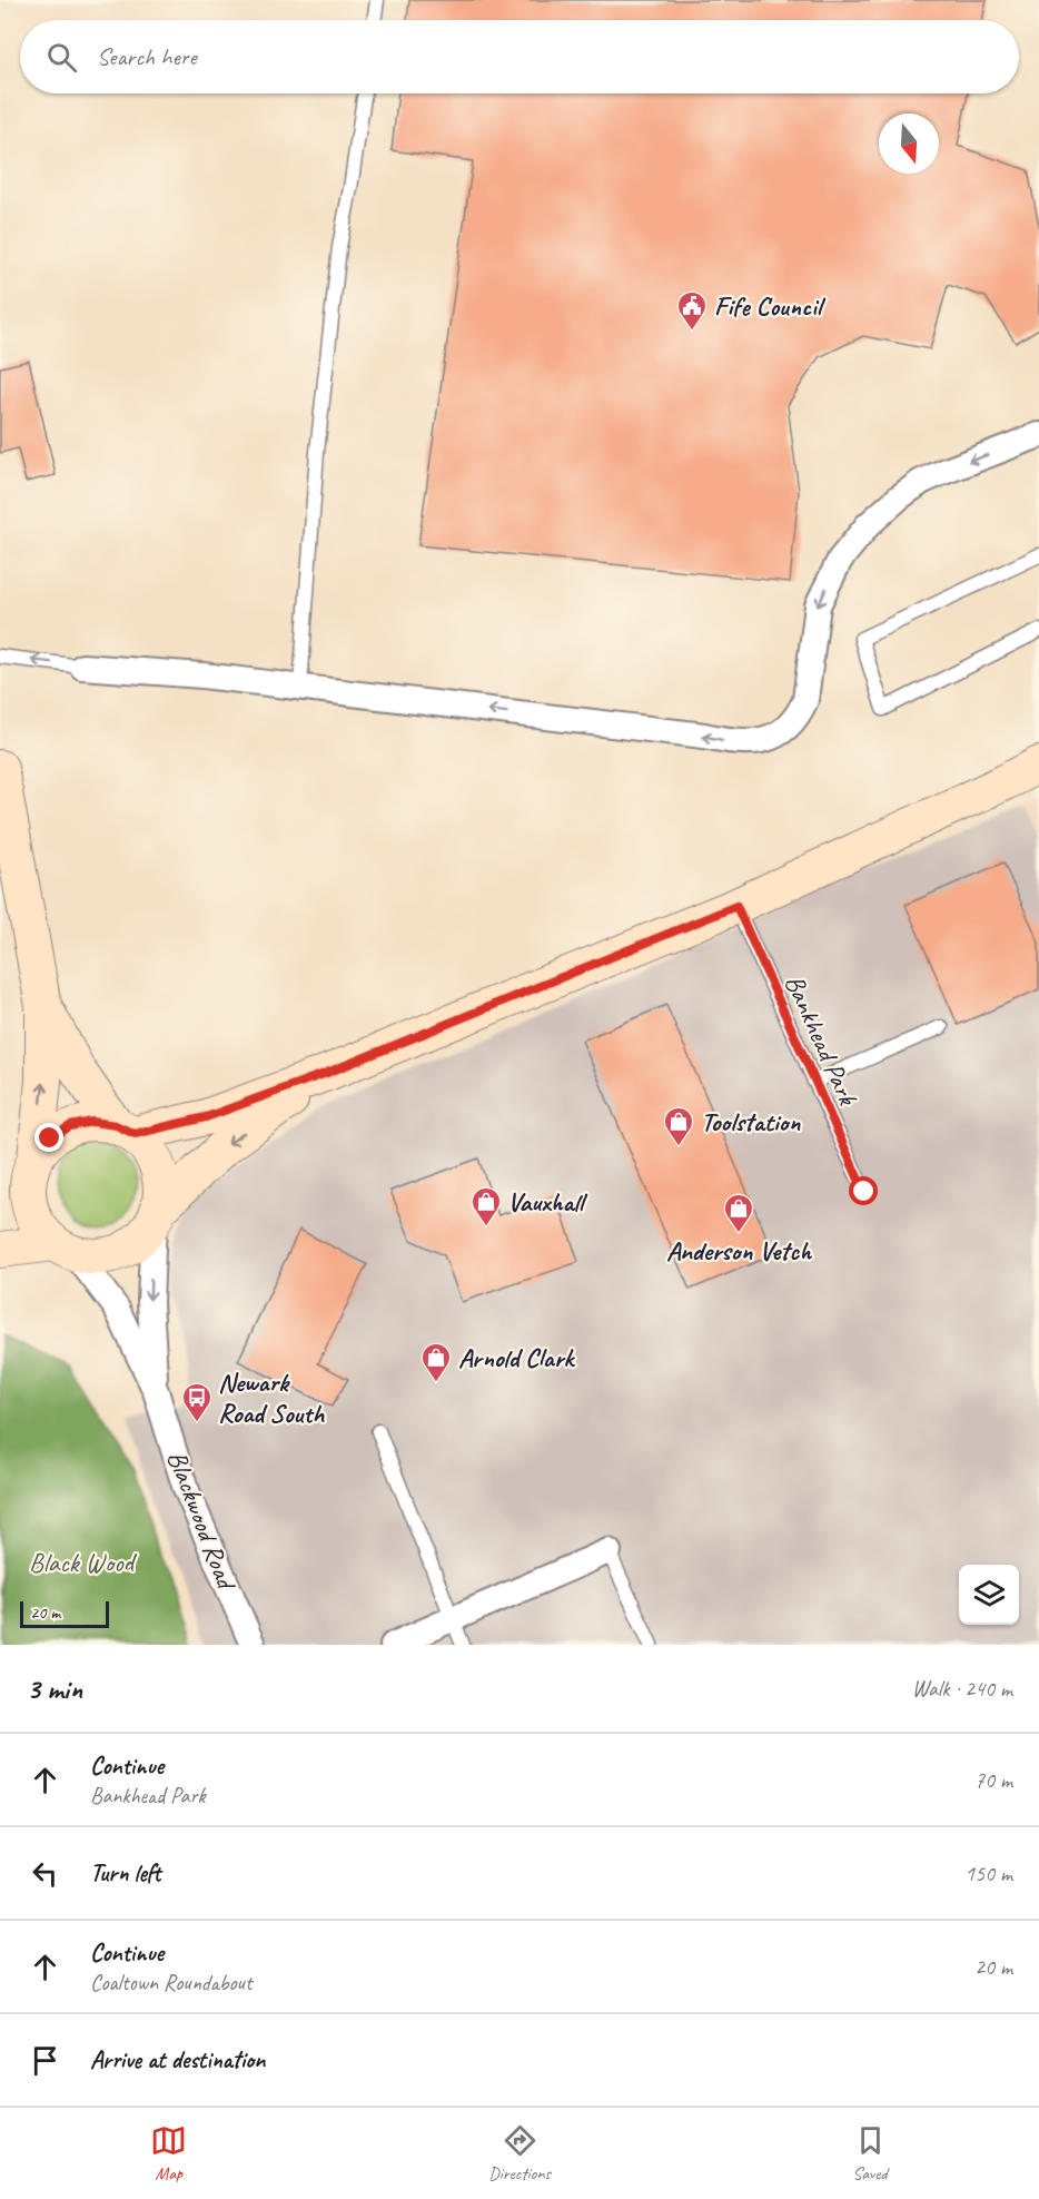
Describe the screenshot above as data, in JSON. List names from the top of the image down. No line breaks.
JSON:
{"streets":{"street":["Blackwood Road"],"lane":["Bankhead Park"]},"parks":["Black Wood"],"places":{"public building":["Fife Council"],"shop":["Toolstation","Vauxhall","Anderson Vetch","Arnold Clark"],"bus stop":["Newark Road South"]},"scale_bar":"20 m","north":"bottom","page":{"search":"Search here","scale":"20 m","heading":["3 min","Walk · 240 m"],"list":[["Continue","Bankhead Park","70 m"],["Turn left","150 m"],["Continue","Coaltown Roundabout","20 m"],"Arrive at destination"],"nav":["Map","Directions","Saved"]}}
